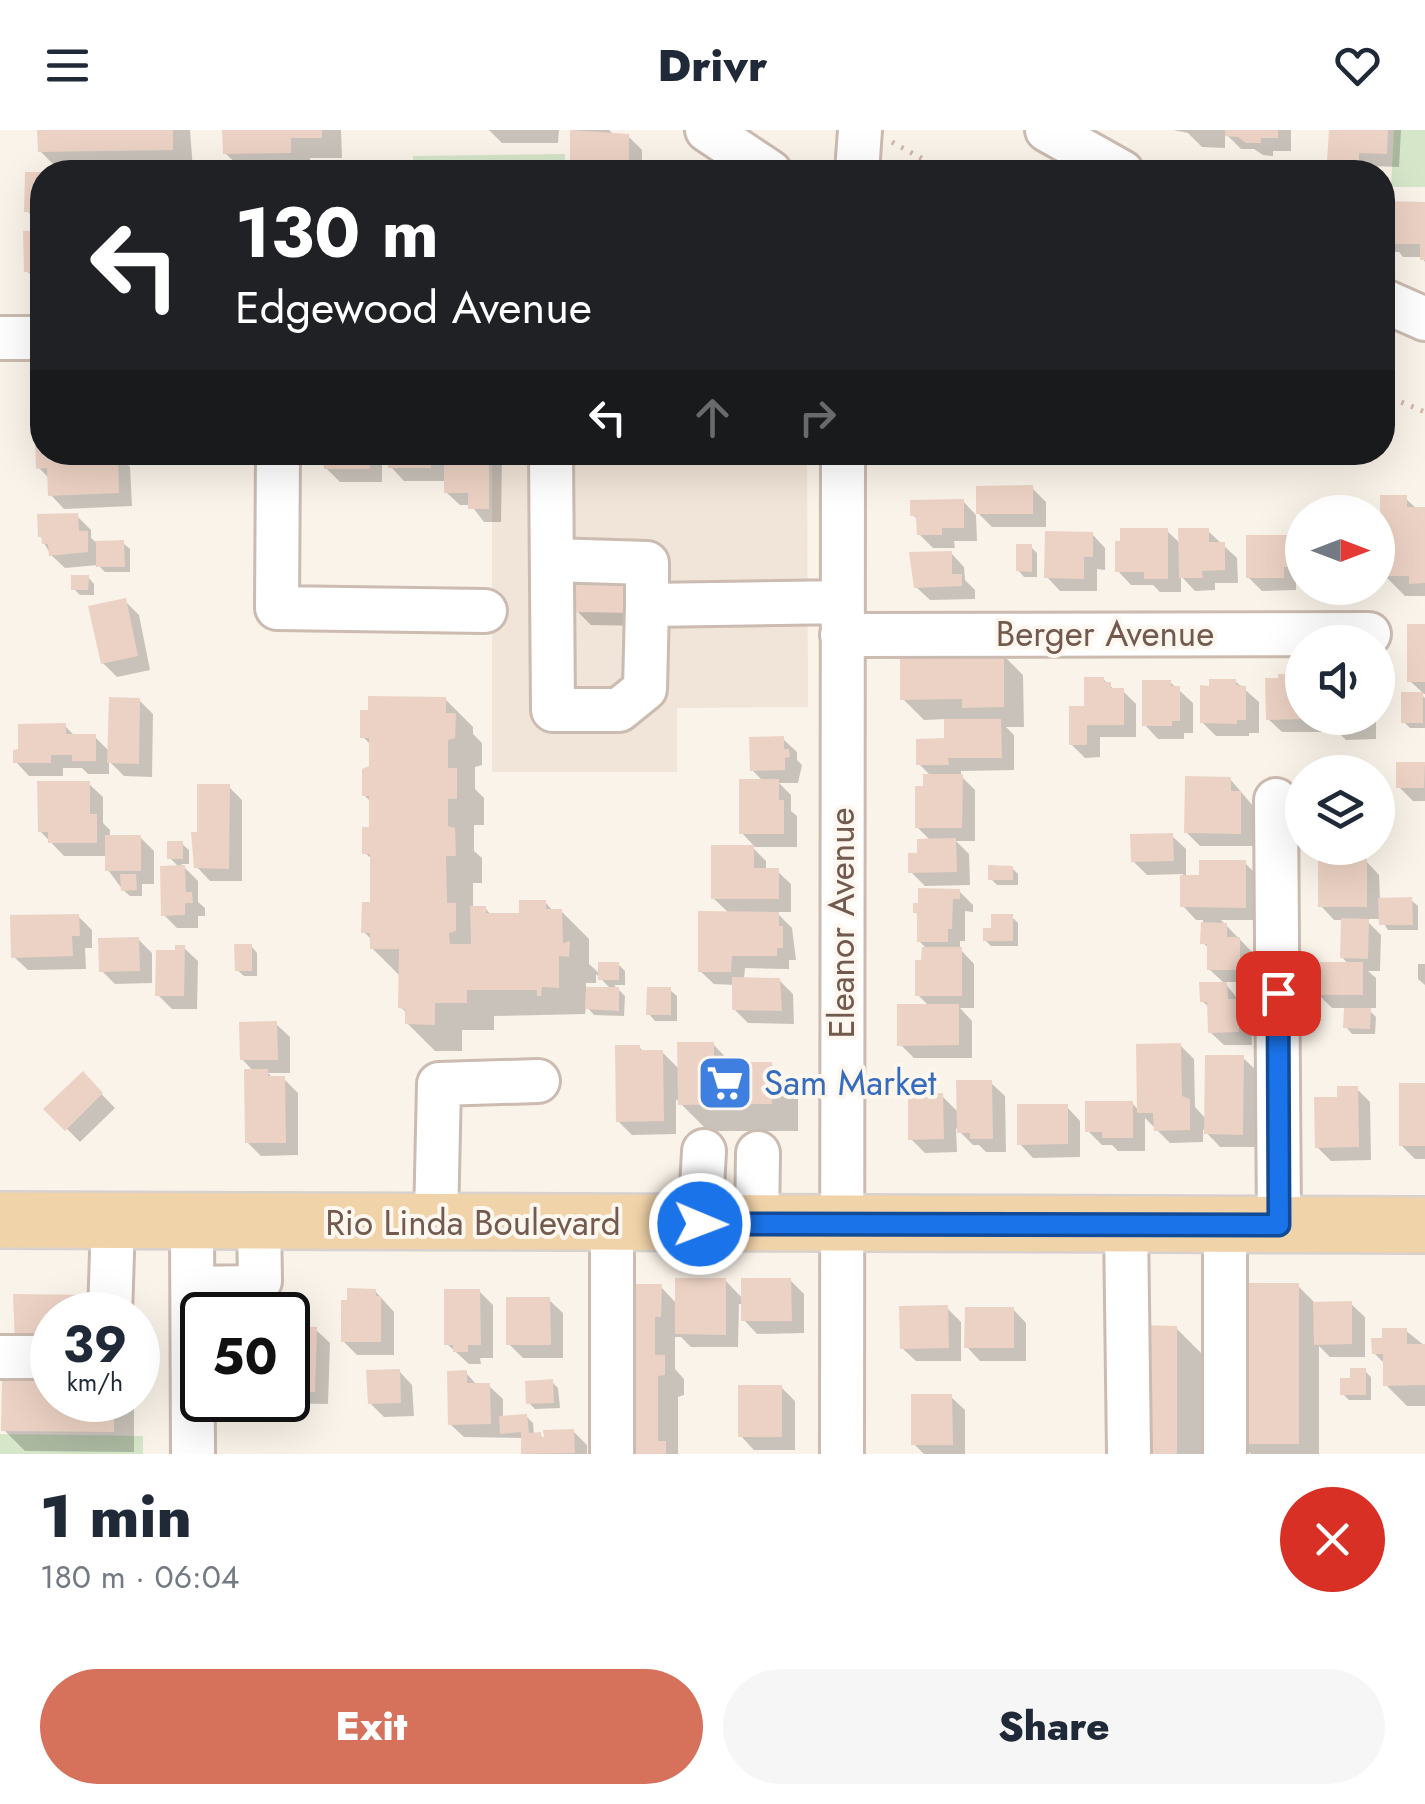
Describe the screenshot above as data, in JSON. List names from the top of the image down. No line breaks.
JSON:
{"streets":{"main road":["Rio Linda Boulevard"],"street":["Berger Avenue","Eleanor Avenue"]},"crossings":[["Berger Avenue","Eleanor Avenue"],["Eleanor Avenue","Rio Linda Boulevard"]],"places":{"supermarket":["Sam Market"]},"north":"right","page":{"header":"Drivr","turn":["130 m","Edgewood Avenue"],"speed":"39 km/h","limit":"50","heading":["1 min","180 m · 06:04"],"buttons":["Exit","Share"]}}
